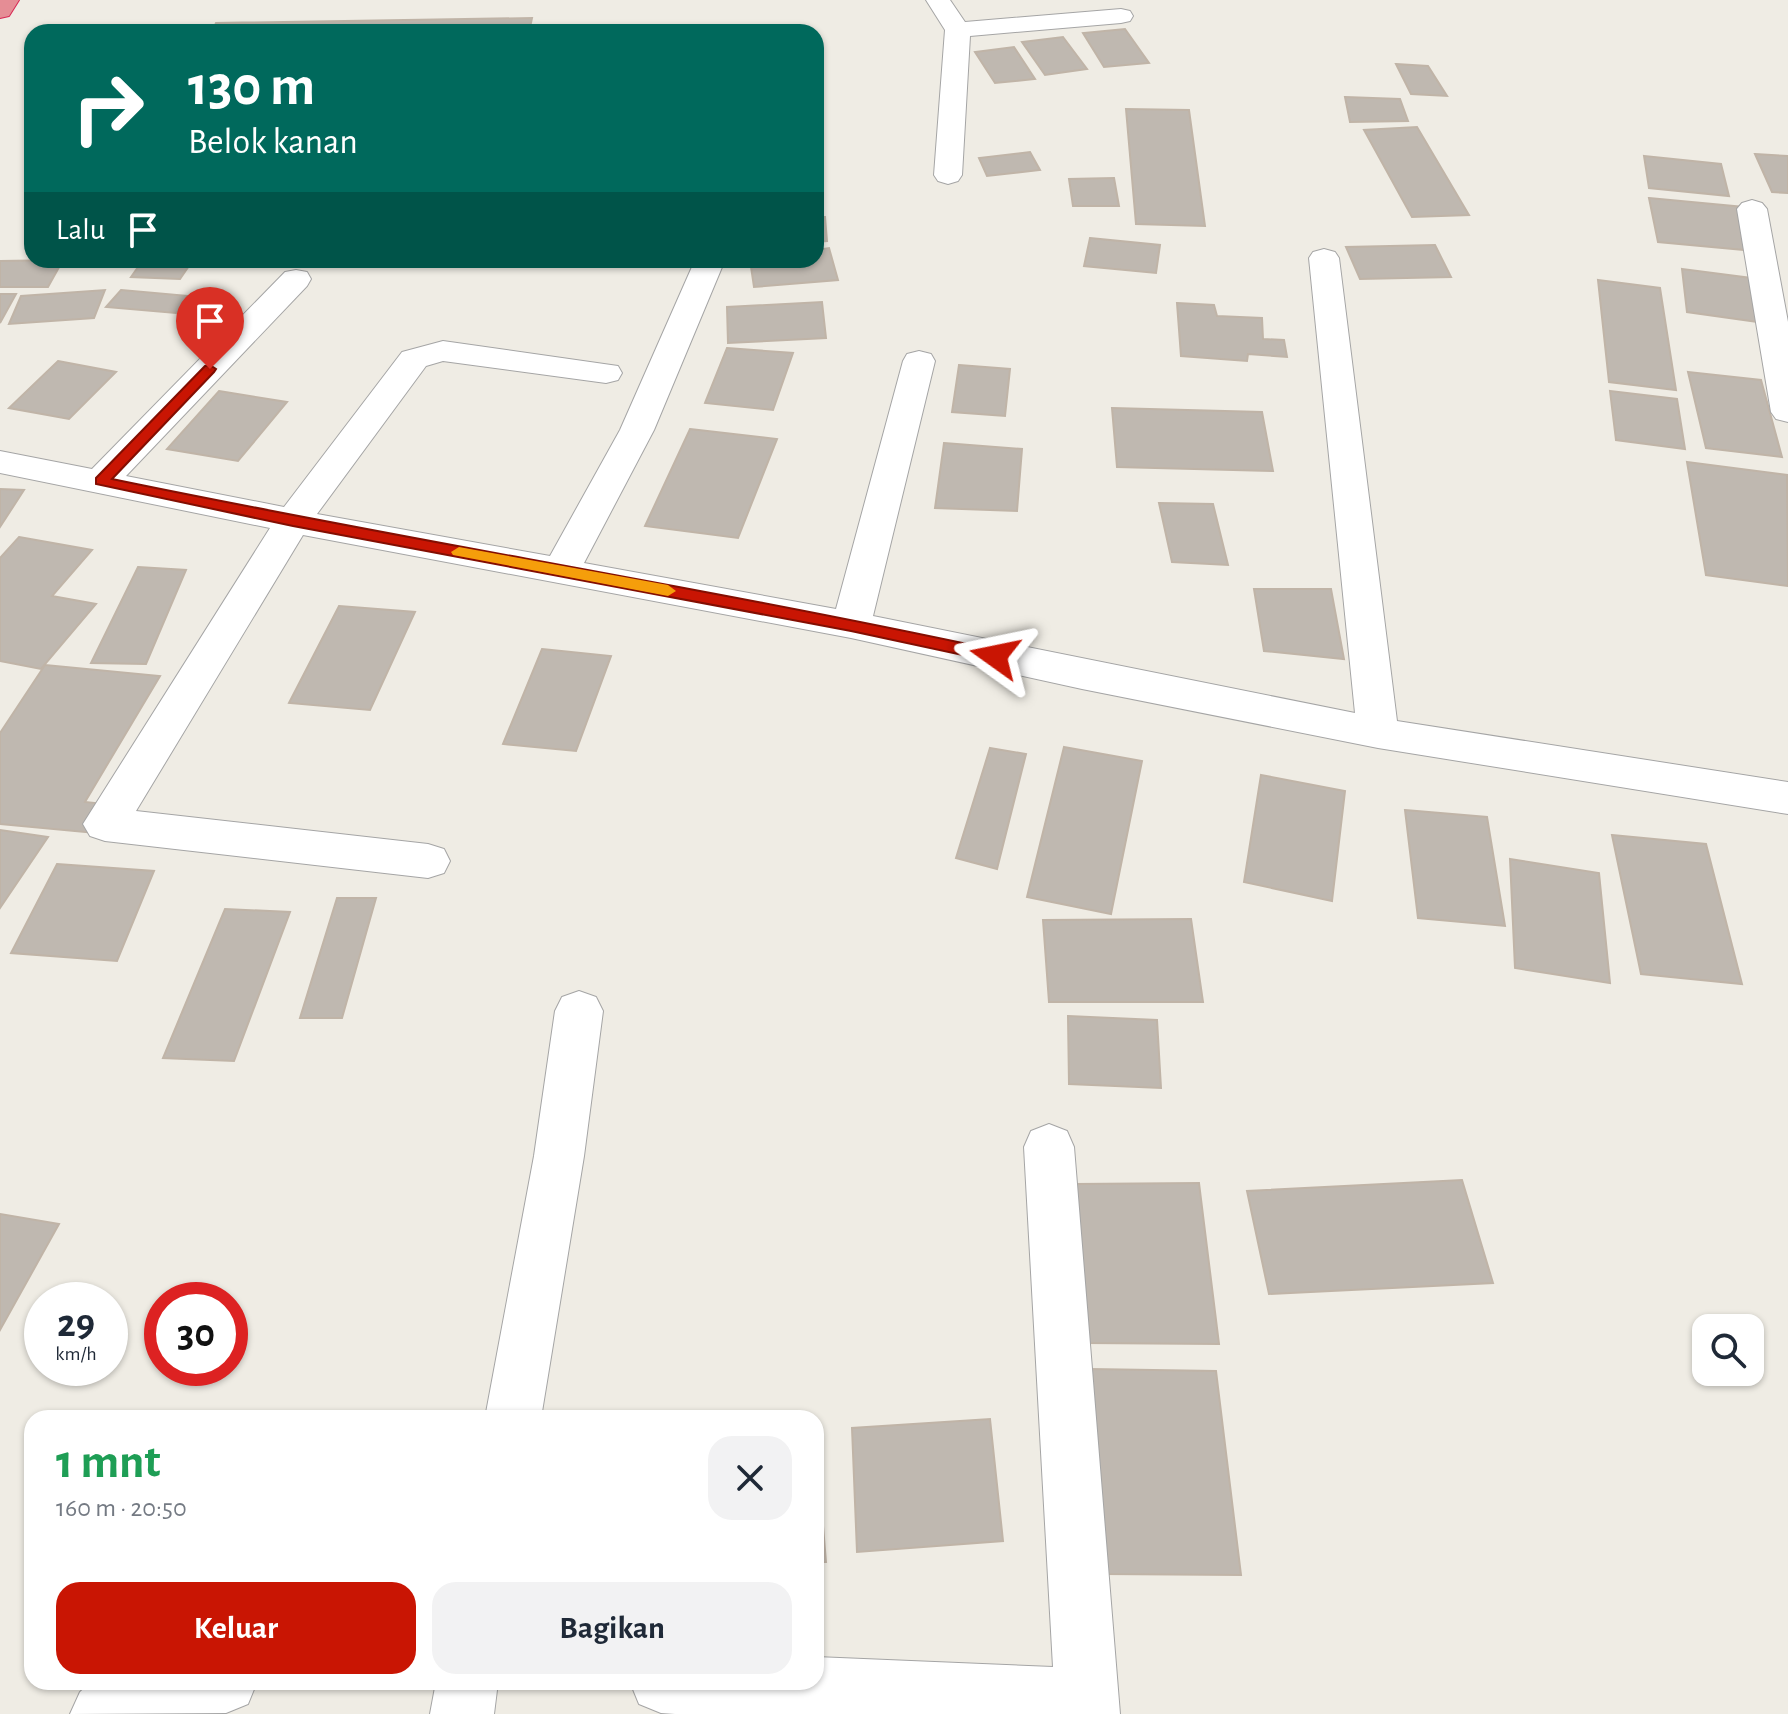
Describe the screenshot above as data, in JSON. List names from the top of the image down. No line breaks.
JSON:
{"page":{"turn":["130 m","Belok kanan"],"then":"Lalu","speed":"29 km/h","limit":"30","heading":["1 mnt","160 m · 20:50"],"buttons":["Keluar","Bagikan"]}}
